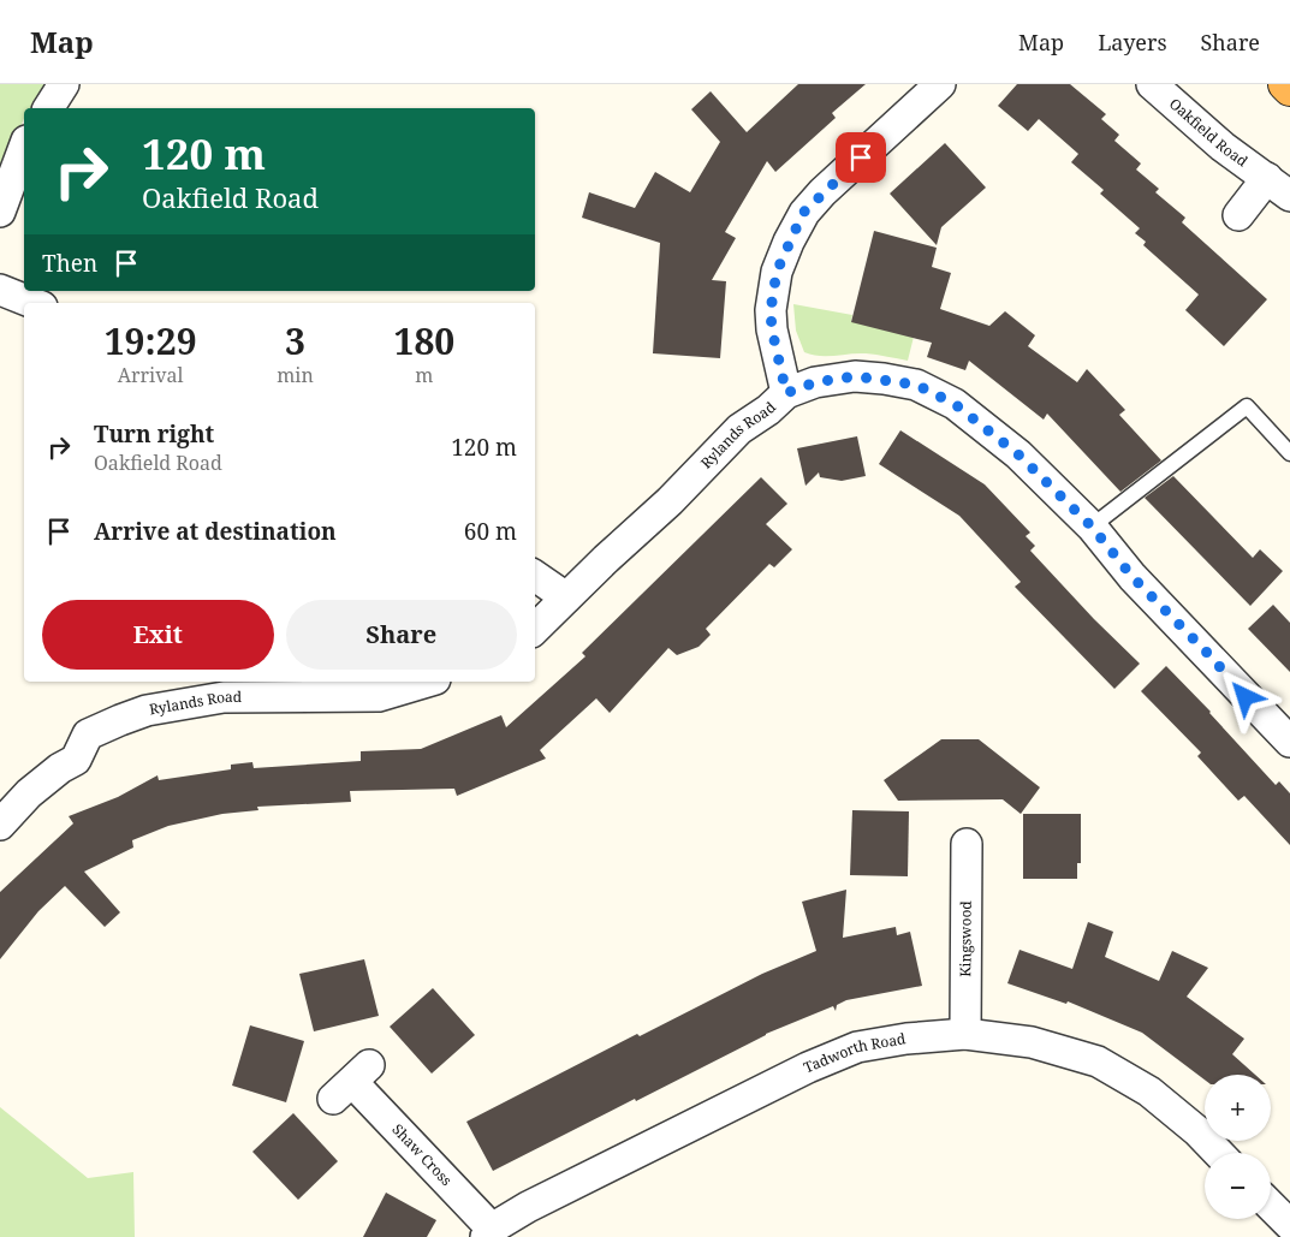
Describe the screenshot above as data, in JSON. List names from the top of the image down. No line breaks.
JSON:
{"streets":{"street":["Oakfield Road","Rylands Road","Kingswood","Tadworth Road","Shaw Cross"]},"crossings":[["Kingswood","Tadworth Road"],["Tadworth Road","Shaw Cross"]],"page":{"header":"Map","nav":["Map","Layers","Share"],"turn":["120 m","Oakfield Road"],"then":"Then","eta":["19:29","Arrival","3","min","180","m"],"list":[{"name":"Turn right","note":"Oakfield Road","value":"120 m"},{"name":"Arrive at destination","value":"60 m"}],"buttons":["Exit","Share"],"map_buttons":["+","−"]}}
